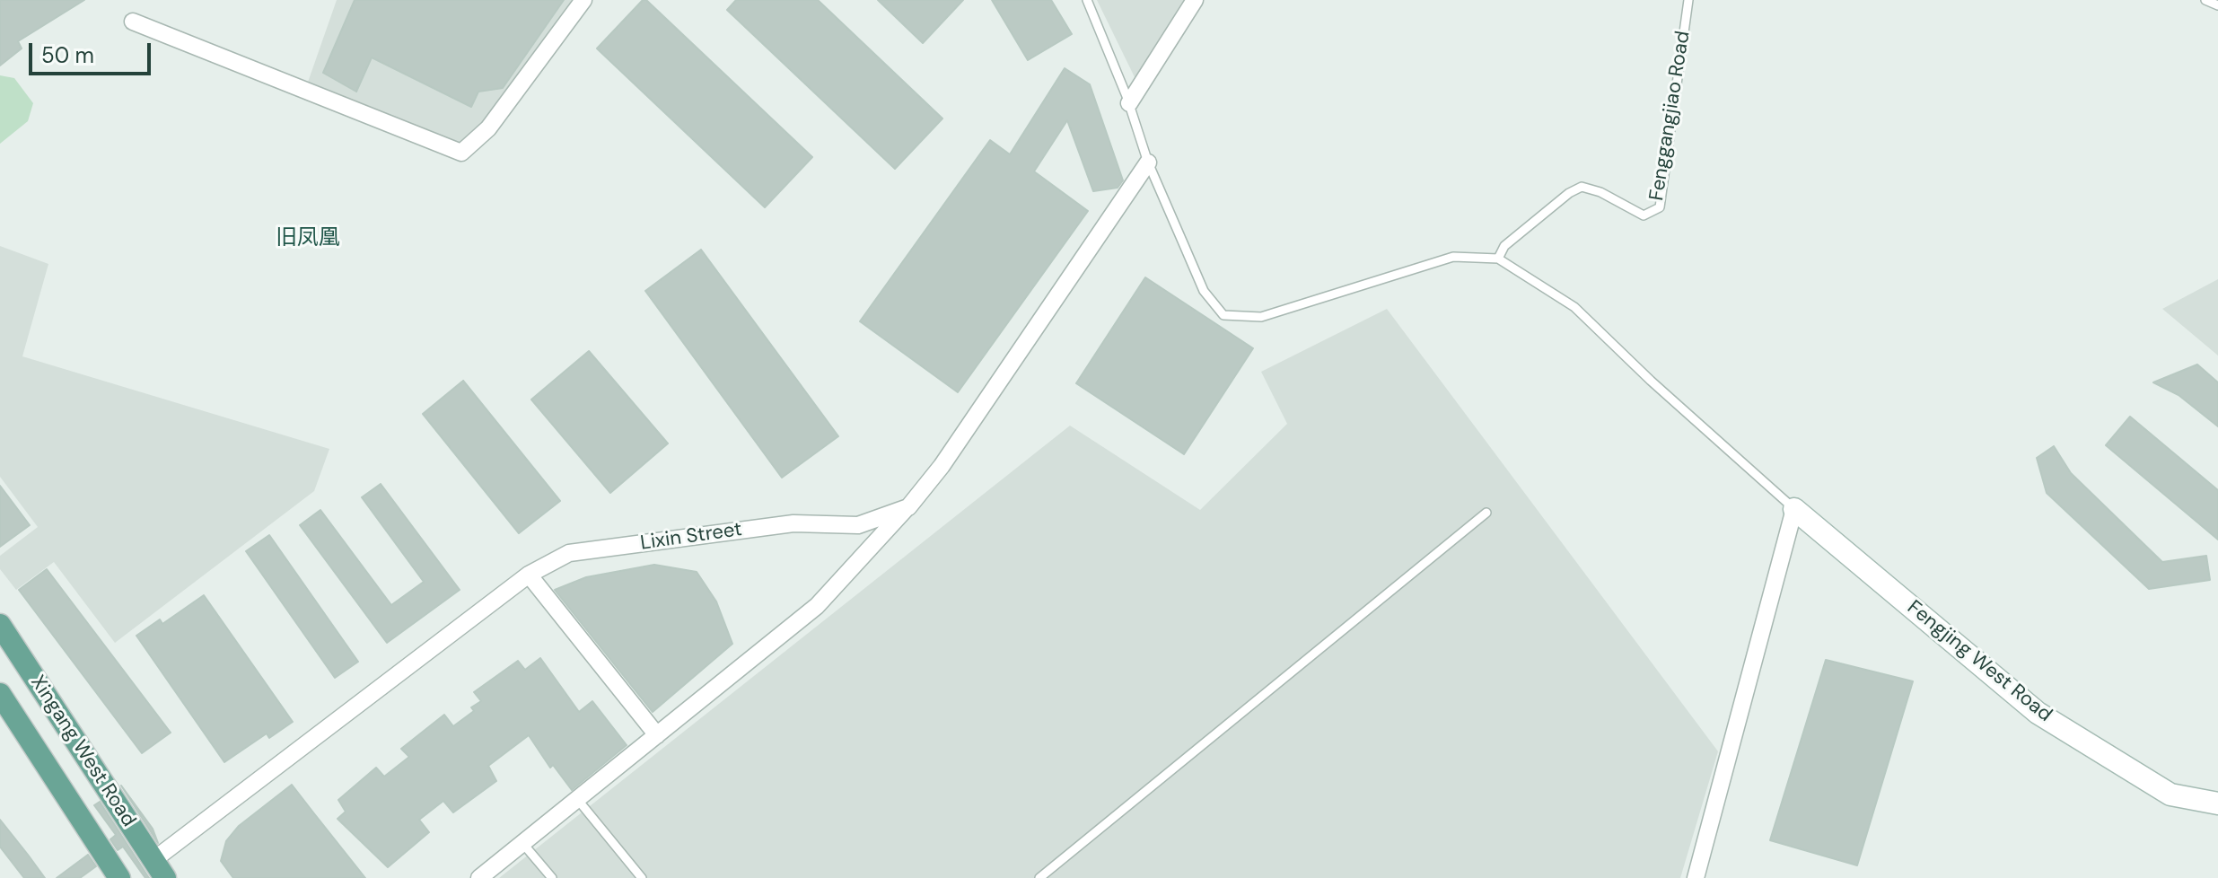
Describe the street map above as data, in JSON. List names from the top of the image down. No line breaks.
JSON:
{"streets":{"main road":["Xingang West Road"],"street":["Lixin Street","Fengjing West Road"],"lane":["Fenggangjiao Road"]},"crossings":[["Lixin Street","Xingang West Road"]],"districts":["旧凤凰"],"scale_bar":"50 m"}
